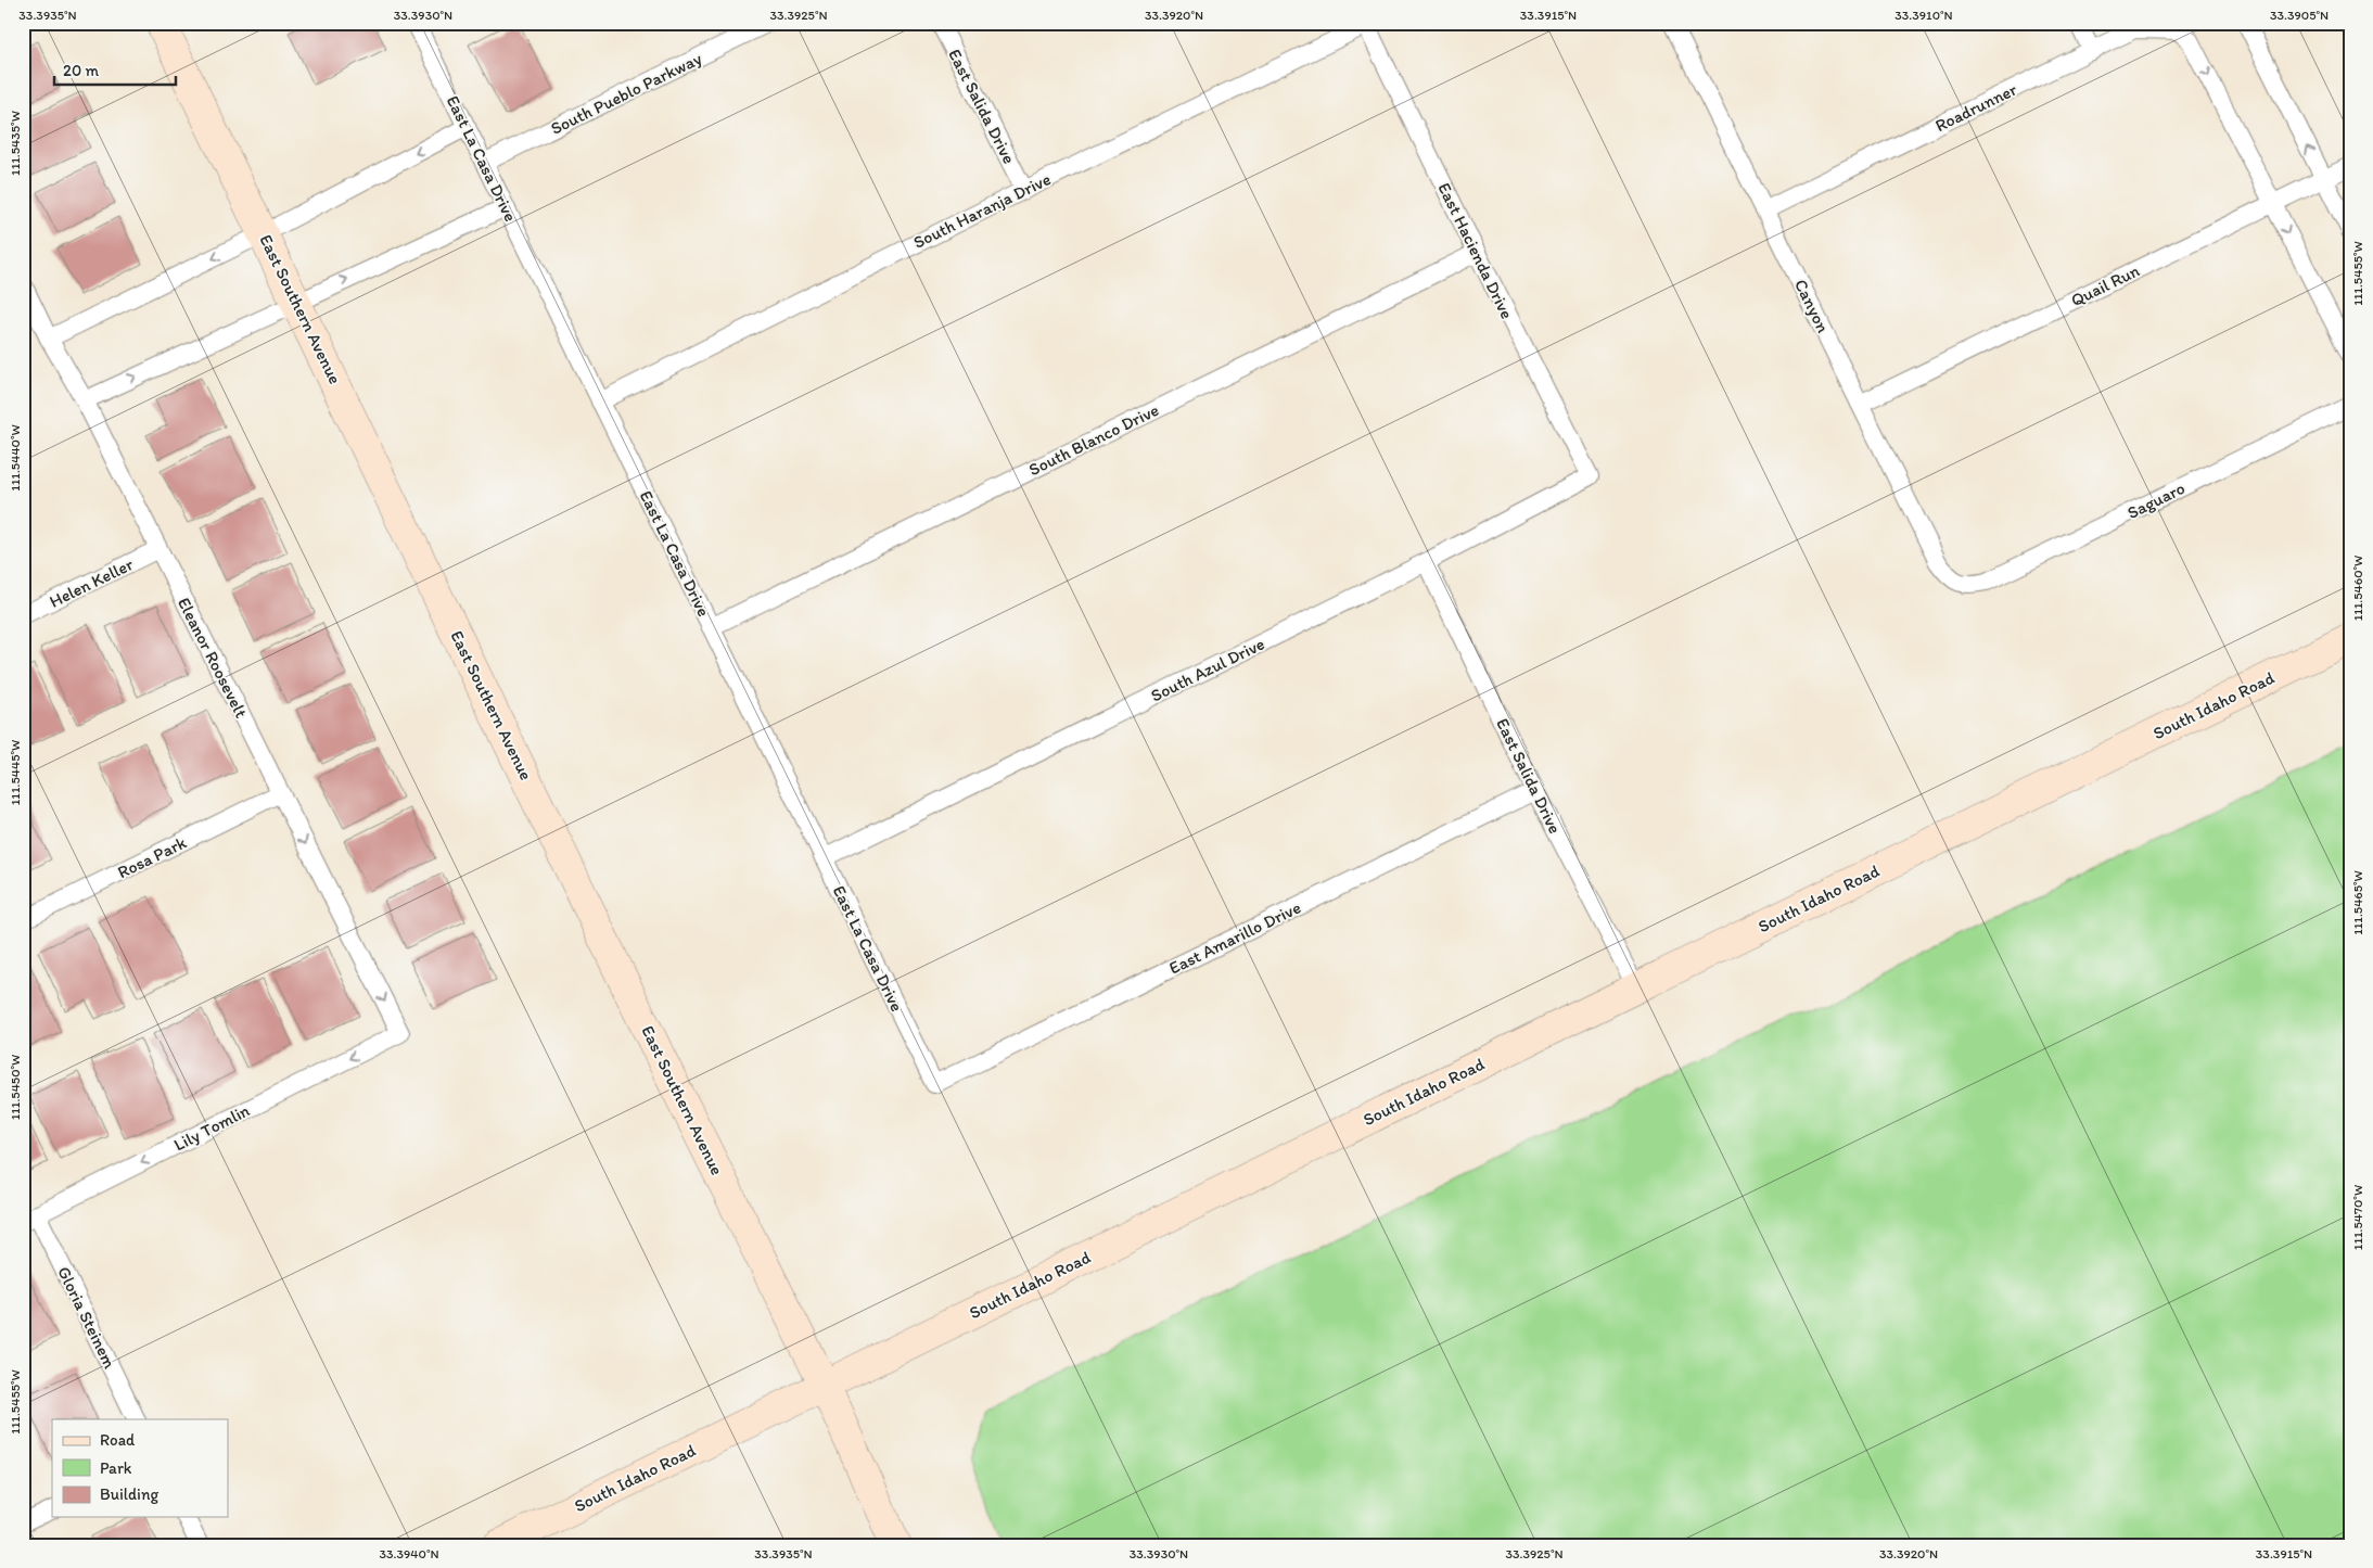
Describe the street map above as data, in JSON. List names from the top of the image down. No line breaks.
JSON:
{"streets":{"main road":["East Southern Avenue","South Idaho Road"],"lane":["South Pueblo Parkway","East Salida Drive","Roadrunner","East La Casa Drive","South Haranja Drive","East Hacienda Drive","Quail Run","Canyon","South Blanco Drive","Saguaro","Helen Keller","Eleanor Roosevelt","South Azul Drive","Rosa Park","East Amarillo Drive","Lily Tomlin","Gloria Steinem"]},"crossings":[["South Pueblo Parkway","East La Casa Drive"],["East Salida Drive","South Haranja Drive"],["East Salida Drive","South Azul Drive"],["East Salida Drive","South Idaho Road"],["East Salida Drive","East Amarillo Drive"],["Roadrunner","Canyon"],["East La Casa Drive","South Haranja Drive"],["East La Casa Drive","South Blanco Drive"],["East La Casa Drive","South Azul Drive"],["East La Casa Drive","East Amarillo Drive"],["South Haranja Drive","East Hacienda Drive"],["East Hacienda Drive","South Blanco Drive"],["East Hacienda Drive","South Azul Drive"],["Quail Run","Canyon"],["Canyon","Saguaro"],["East Southern Avenue","South Idaho Road"],["Helen Keller","Eleanor Roosevelt"],["Eleanor Roosevelt","Rosa Park"],["Eleanor Roosevelt","Lily Tomlin"],["Lily Tomlin","Gloria Steinem"]],"one_way":["Lily Tomlin"],"legend":["Road","Park","Building"],"scale_bar":"20 m","coordinates":["33.3935°N","33.3930°N","33.3925°N","33.3920°N","33.3915°N","33.3910°N","33.3905°N","111.5435°W","111.5455°W","111.5440°W","111.5460°W","111.5445°W","111.5465°W","111.5450°W","111.5470°W","33.3940°N"]}
